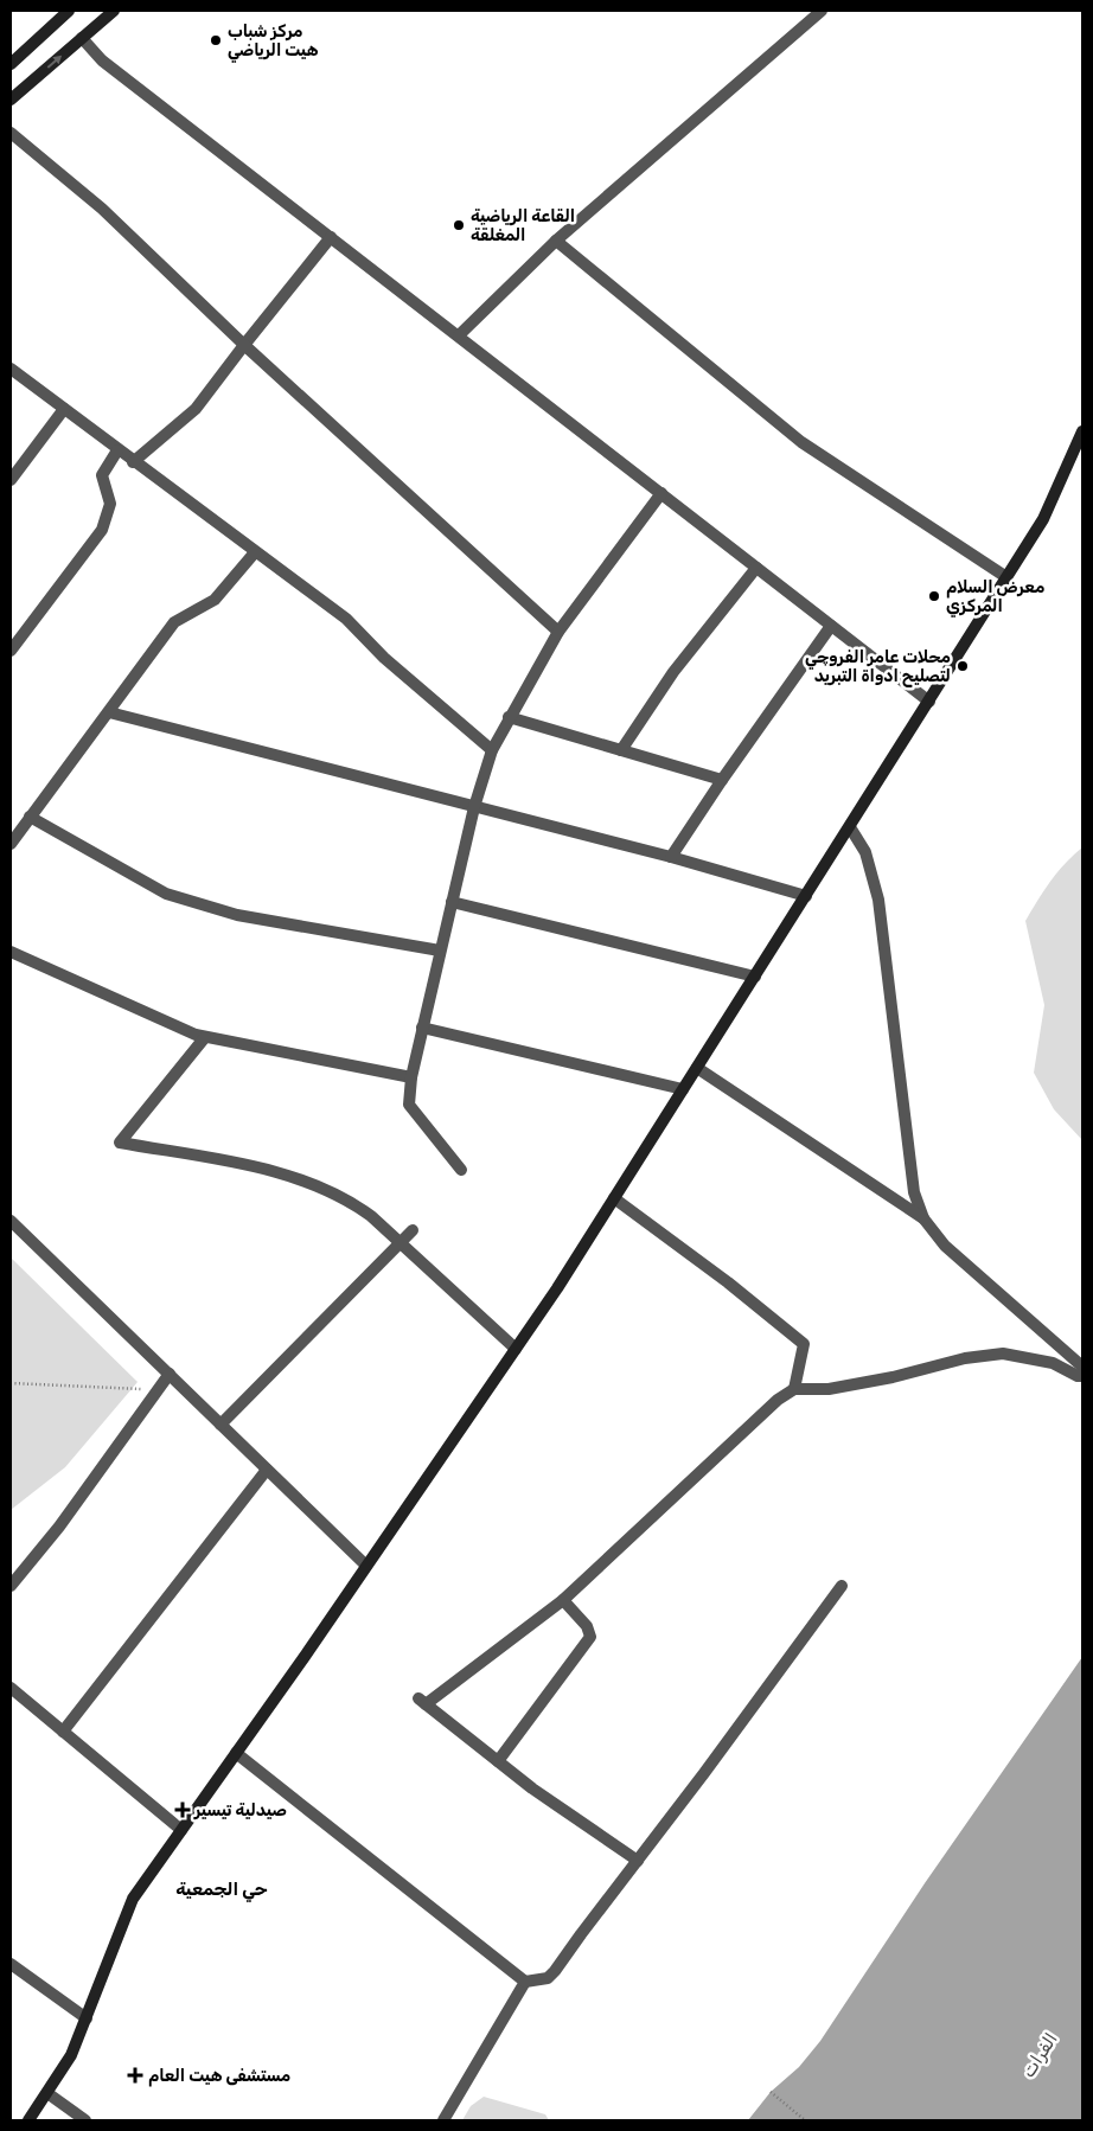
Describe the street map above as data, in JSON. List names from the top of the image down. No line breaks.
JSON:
{"districts":["حي الجمعية"],"water":["الفرات"],"places":{"other":["مركز شباب هيت الرياضي","القاعة الرياضية المغلقة","معرض السلام المركزي","محلات عامر الفروچي لتصليح ادواة التبريد"],"health":["صيدلية تيسير","مستشفى هيت العام"]}}
